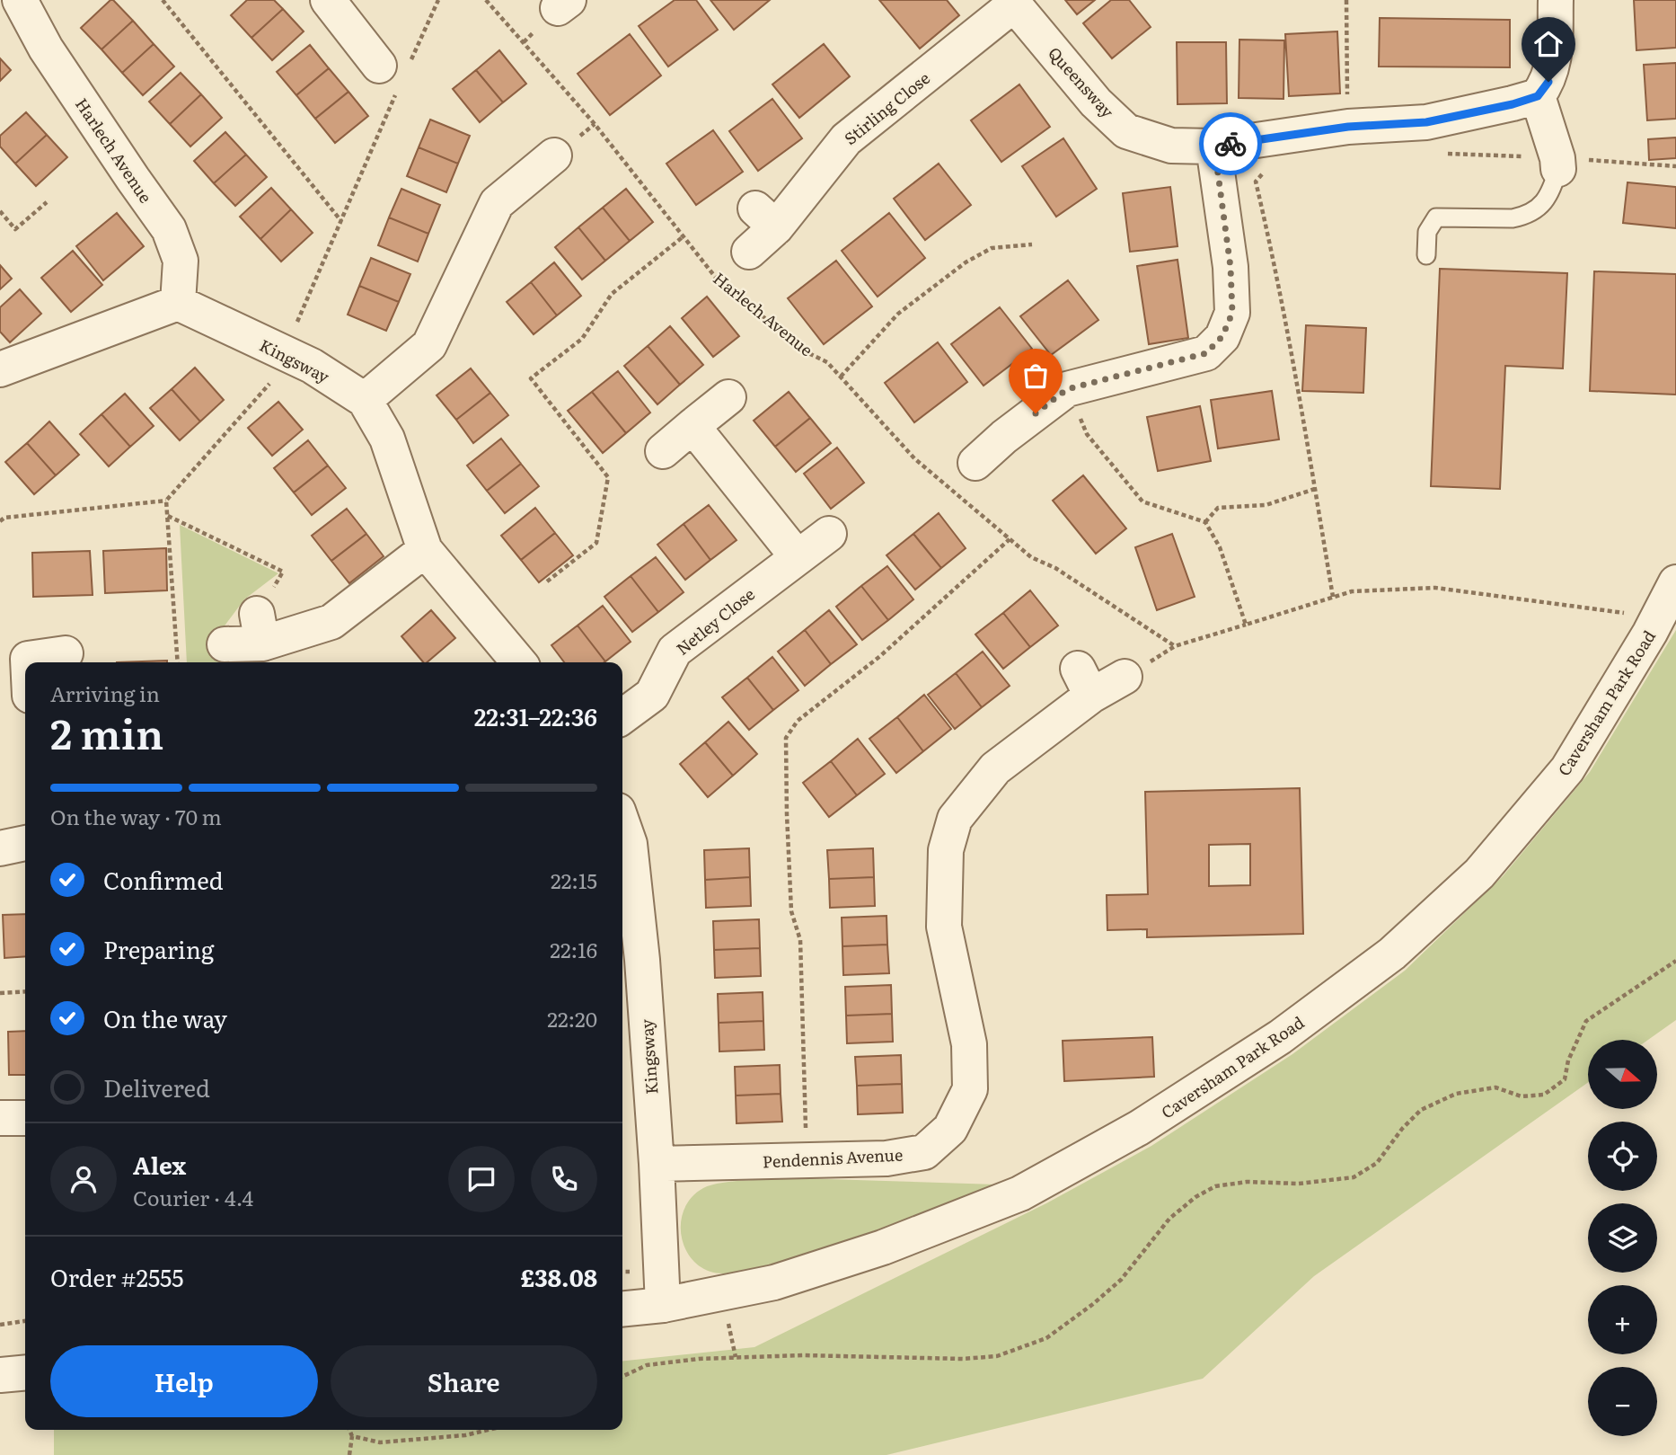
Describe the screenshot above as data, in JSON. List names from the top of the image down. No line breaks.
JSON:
{"streets":{"street":["Queensway","Stirling Close","Harlech Avenue","Kingsway","Netley Close","Caversham Park Road","Pendennis Avenue"]},"crossings":[["Queensway","Stirling Close"],["Harlech Avenue","Kingsway"],["Kingsway","Caversham Park Road"],["Kingsway","Pendennis Avenue"]],"north":"right","page":{"heading":["2 min","Arriving in","22:31–22:36"],"panel":["Alex","Courier · 4.4","Order #2555","£38.08"],"bar":"On the way · 70 m","list":[["Confirmed","22:15"],["Preparing","22:16"],["On the way","22:20"],"Delivered"],"map_buttons":["+","−"],"buttons":["Help","Share"]}}
